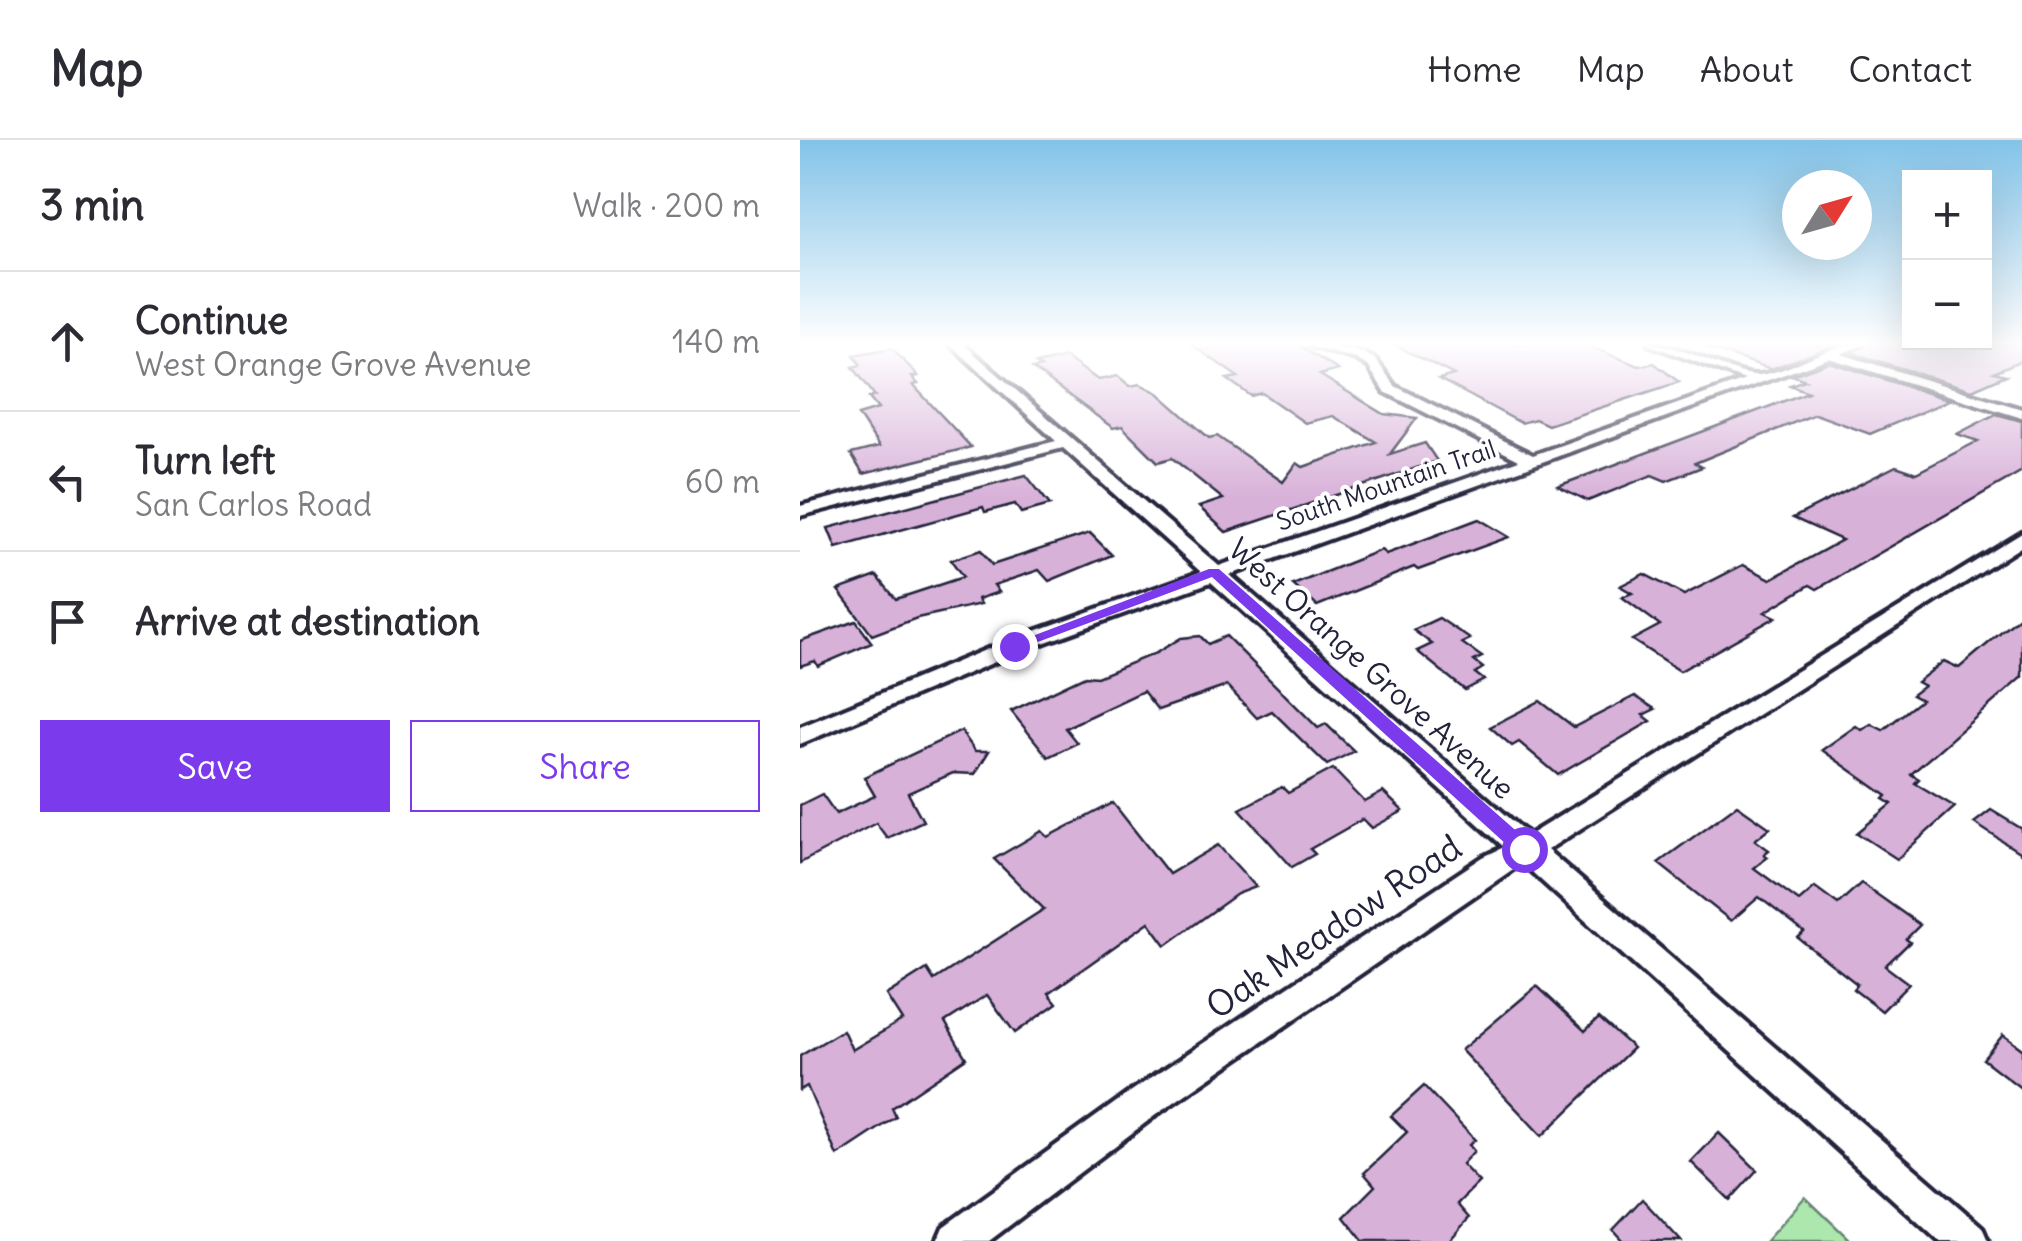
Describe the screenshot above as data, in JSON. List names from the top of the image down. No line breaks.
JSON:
{"streets":{"street":["South Mountain Trail","West Orange Grove Avenue","Oak Meadow Road"]},"crossings":[["South Mountain Trail","West Orange Grove Avenue"],["West Orange Grove Avenue","Oak Meadow Road"]],"north":"top right","page":{"header":"Map","nav":["Home","Map","About","Contact"],"heading":["3 min","Walk · 200 m"],"map_buttons":["+","−"],"list":[["Continue","West Orange Grove Avenue","140 m"],["Turn left","San Carlos Road","60 m"],"Arrive at destination"],"buttons":["Save","Share"]}}
